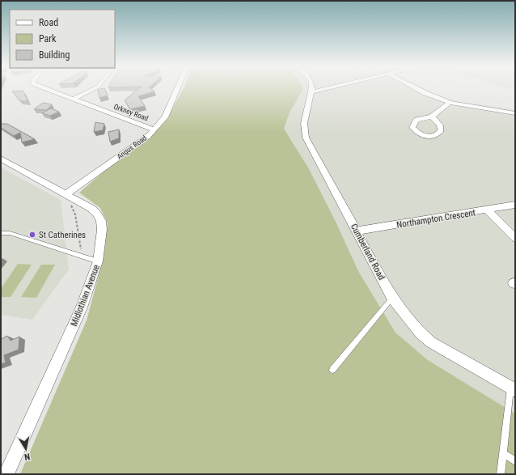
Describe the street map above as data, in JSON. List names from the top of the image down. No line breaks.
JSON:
{"streets":{"street":["Orkney Road","Angus Road","Northampton Crescent","Cumberland Road","Midlothian Avenue"]},"crossings":[["Orkney Road","Angus Road"],["Angus Road","Midlothian Avenue"],["Northampton Crescent","Cumberland Road"]],"places":["St Catherines"],"legend":["Road","Park","Building"],"north":"bottom"}
